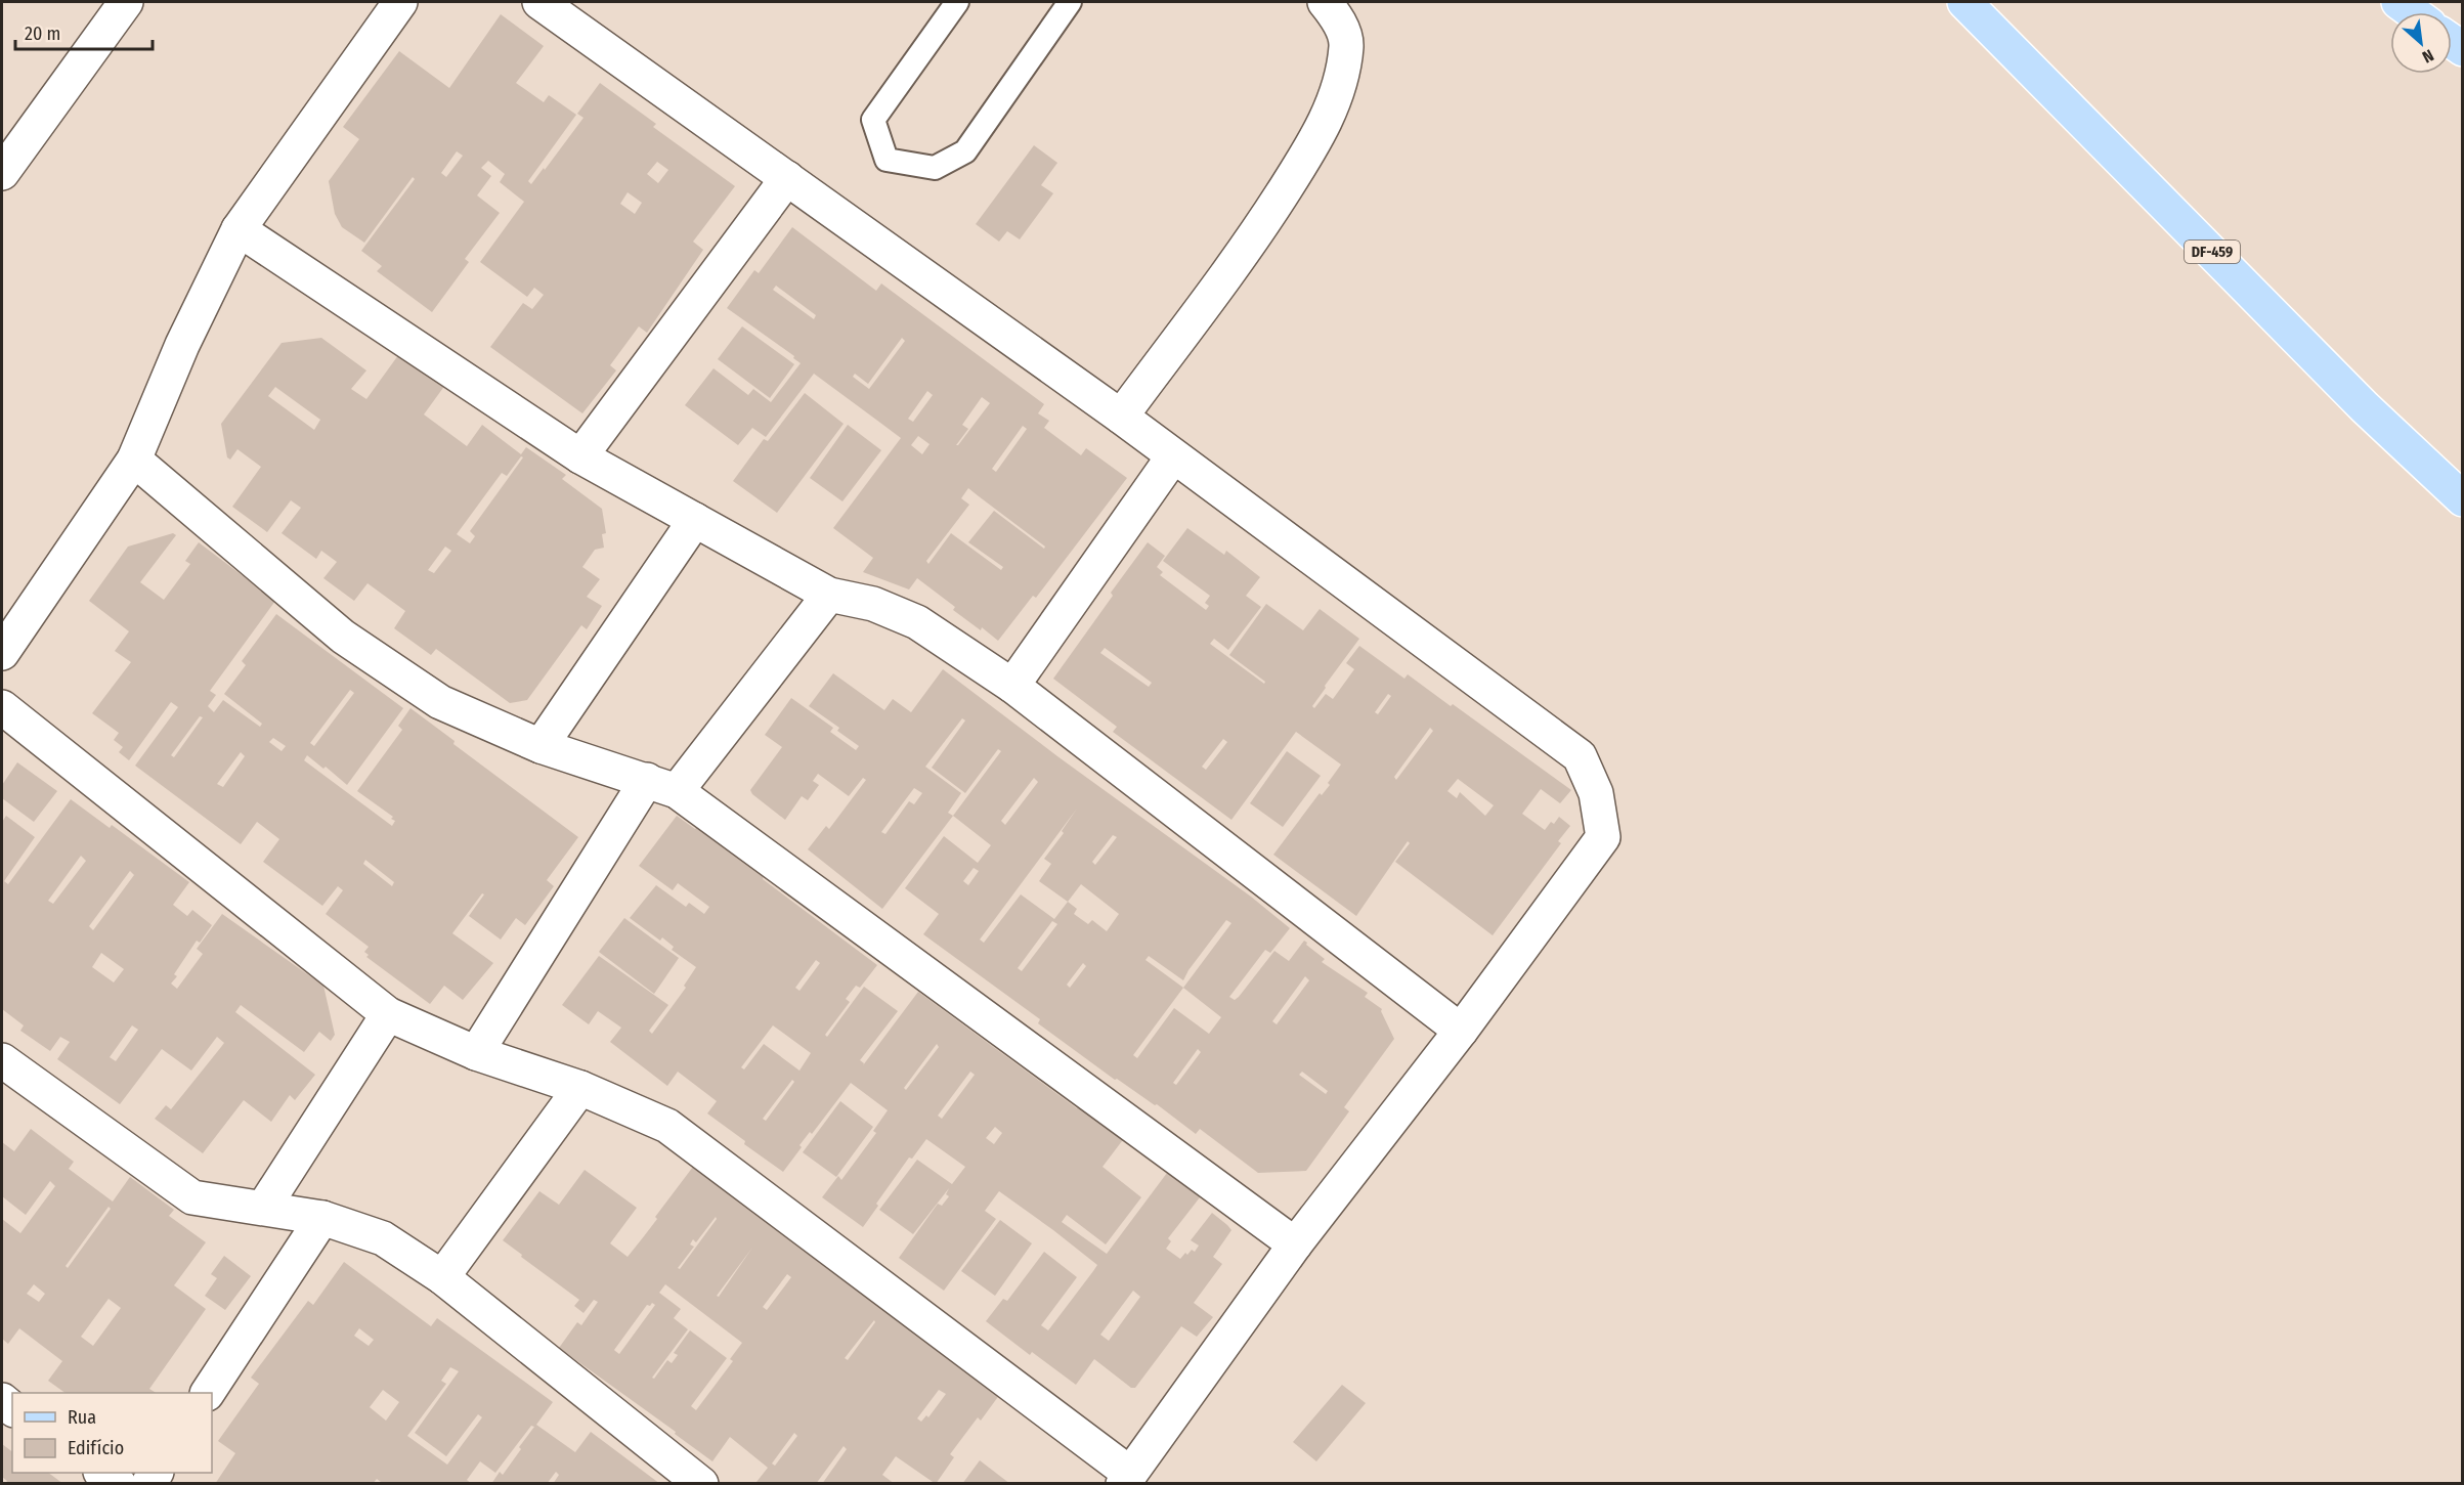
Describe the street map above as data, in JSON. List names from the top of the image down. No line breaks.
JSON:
{"streets":{"main road":["DF-459"]},"legend":["Rua","Edifício"],"scale_bar":"20 m","north":"bottom right"}
